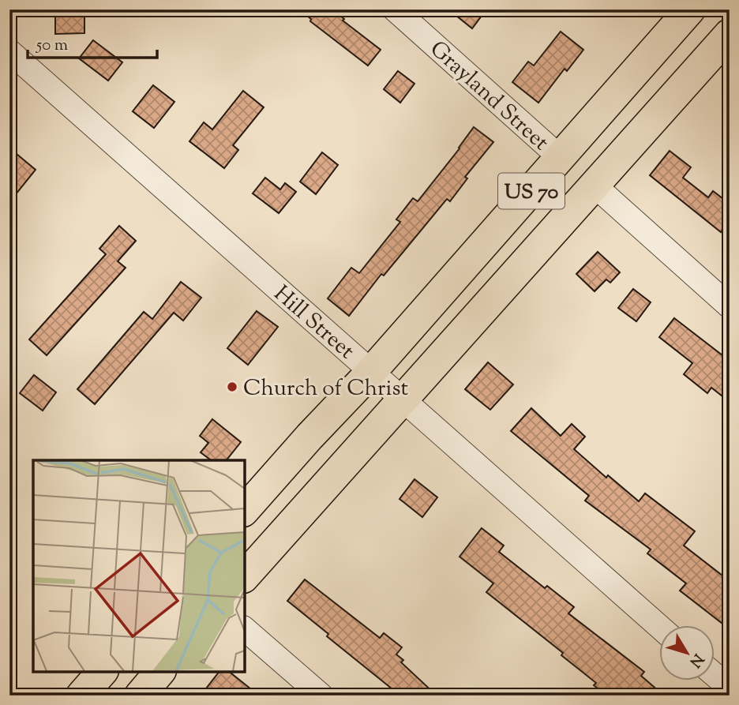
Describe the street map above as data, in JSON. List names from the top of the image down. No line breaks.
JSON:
{"streets":{"highway":["US 70"],"street":["Grayland Street","Hill Street"]},"crossings":[["Grayland Street","US 70"],["US 70","Hill Street"]],"places":["Church of Christ"],"scale_bar":"50 m","north":"bottom right"}
